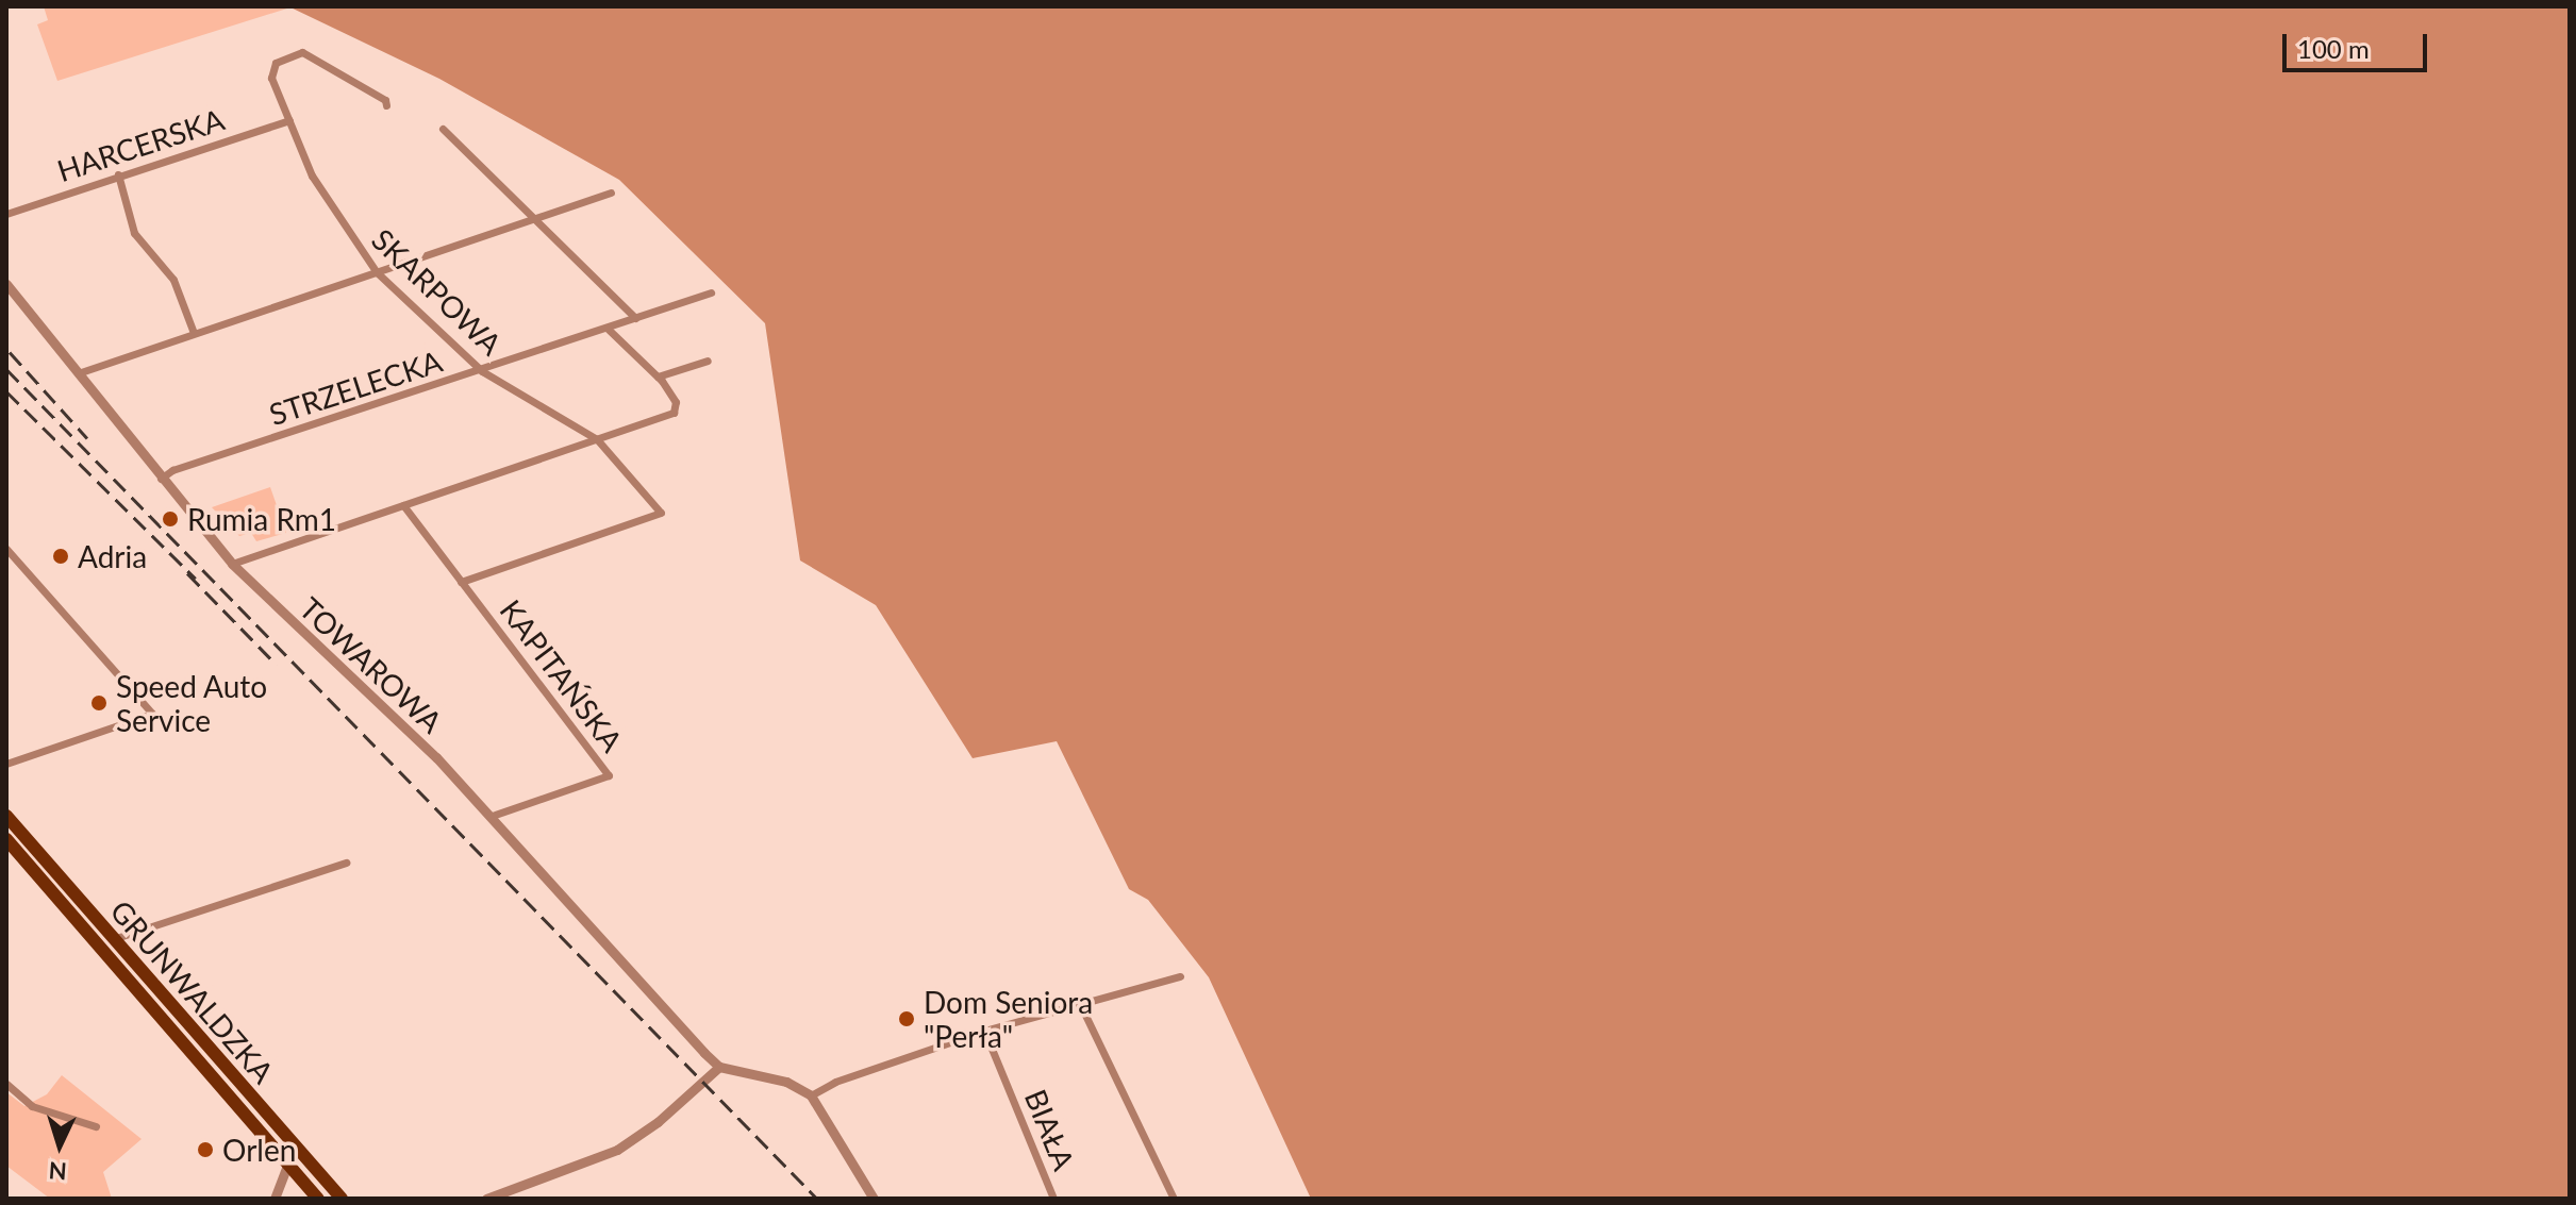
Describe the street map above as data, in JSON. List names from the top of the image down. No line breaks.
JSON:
{"streets":{"main road":["GRUNWALDZKA"],"street":["HARCERSKA","SKARPOWA","STRZELECKA","TOWAROWA","KAPITAŃSKA","BIAŁA"]},"crossings":[["HARCERSKA","SKARPOWA"],["SKARPOWA","STRZELECKA"],["SKARPOWA","KAPITAŃSKA"],["STRZELECKA","TOWAROWA"],["TOWAROWA","KAPITAŃSKA"]],"places":["Rumia Rm1","Adria","Speed Auto Service","Dom Seniora \"Perła\"","Orlen"],"scale_bar":"100 m","north":"bottom"}
